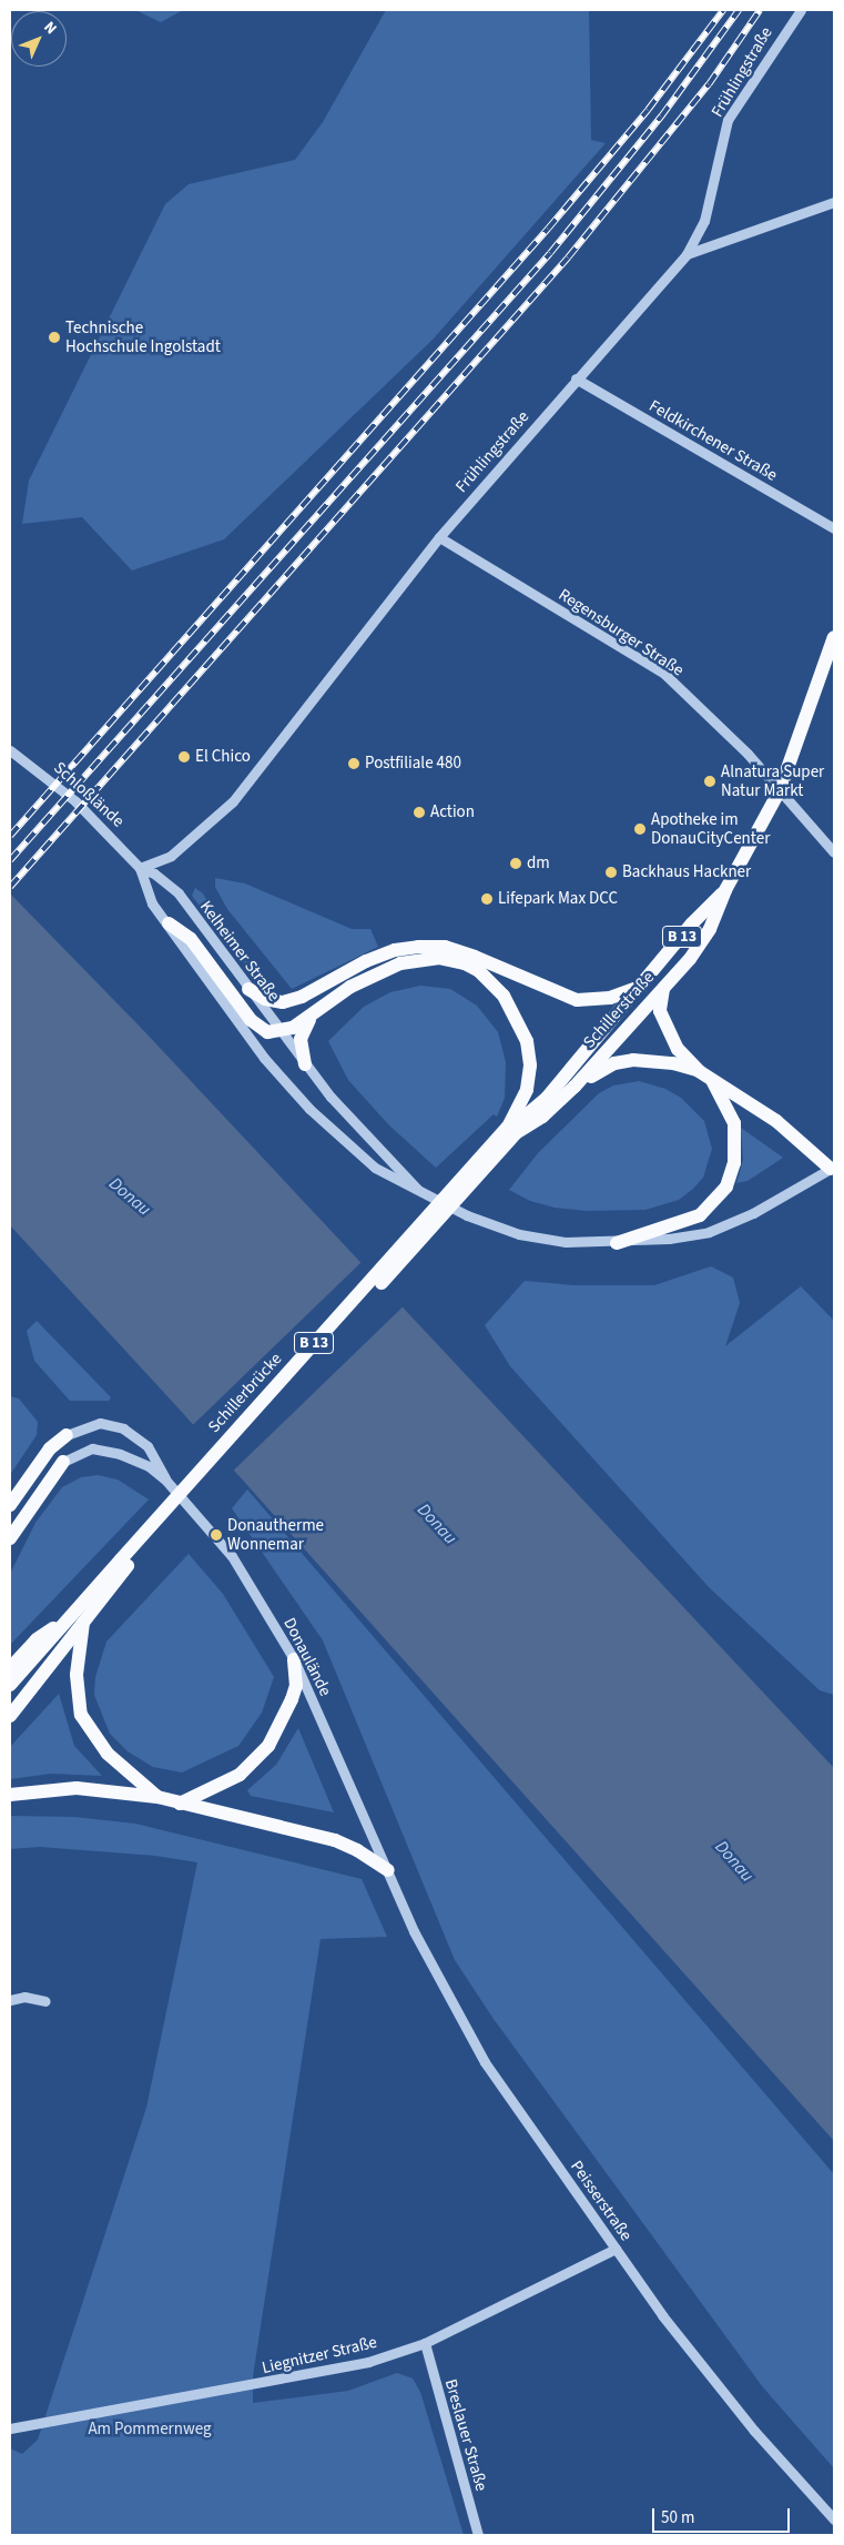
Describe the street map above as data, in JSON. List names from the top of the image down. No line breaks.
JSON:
{"streets":{"main road":["B 13","Schillerstraße","Schillerbrücke"],"street":["Frühlingstraße","Feldkirchener Straße","Regensburger Straße","Schloßlände","Kelheimer Straße","Donaulände","Peisserstraße","Liegnitzer Straße","Breslauer Straße"]},"crossings":[["Frühlingstraße","Feldkirchener Straße"],["Frühlingstraße","Regensburger Straße"],["Frühlingstraße","Schloßlände"],["Frühlingstraße","Kelheimer Straße"],["Regensburger Straße","Schillerstraße"],["Schloßlände","Kelheimer Straße"],["B 13","Schillerbrücke"],["Schillerstraße","Schillerbrücke"],["Donaulände","Peisserstraße"],["Peisserstraße","Liegnitzer Straße"],["Liegnitzer Straße","Breslauer Straße"]],"water":["Donau"],"parks":["Am Pommernweg"],"places":["Technische Hochschule Ingolstadt","El Chico","Postfiliale 480","Alnatura Super Natur Markt","Action","Apotheke im DonauCityCenter","dm","Backhaus Hackner","Lifepark Max DCC","Donautherme Wonnemar"],"scale_bar":"50 m","north":"top right"}
